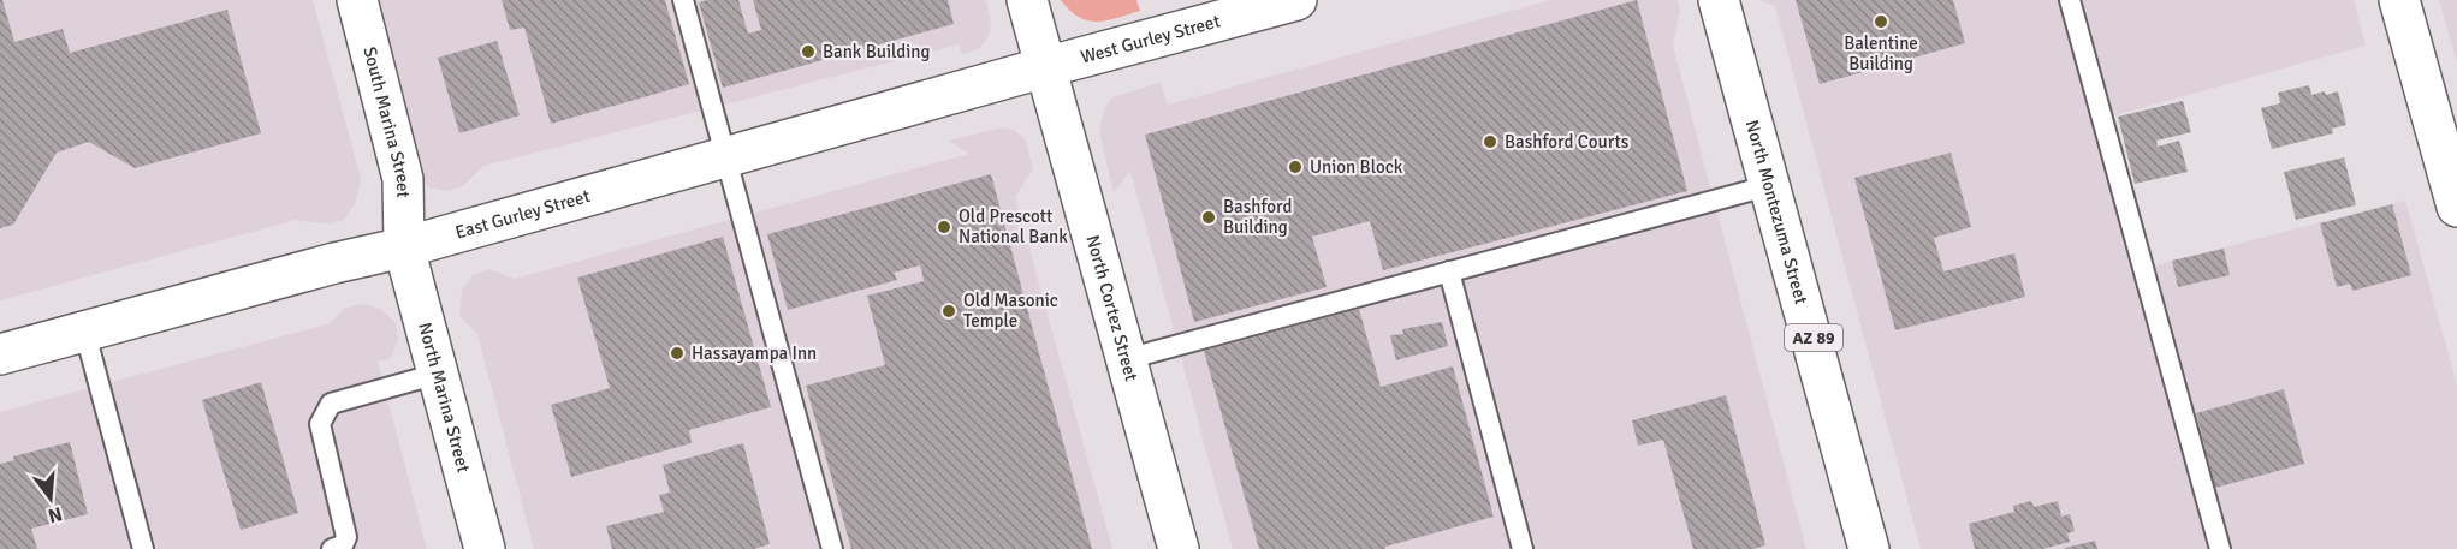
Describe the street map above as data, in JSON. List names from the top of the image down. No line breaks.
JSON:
{"streets":{"main road":["West Gurley Street","South Marina Street","North Montezuma Street","East Gurley Street","North Cortez Street","AZ 89","North Marina Street"]},"crossings":[["West Gurley Street","East Gurley Street"],["West Gurley Street","North Cortez Street"],["South Marina Street","East Gurley Street"],["South Marina Street","North Marina Street"],["East Gurley Street","North Cortez Street"],["East Gurley Street","North Marina Street"]],"places":["Balentine Building","Bank Building","Bashford Courts","Union Block","Bashford Building","Old Prescott National Bank","Old Masonic Temple","Hassayampa Inn"],"north":"bottom"}
